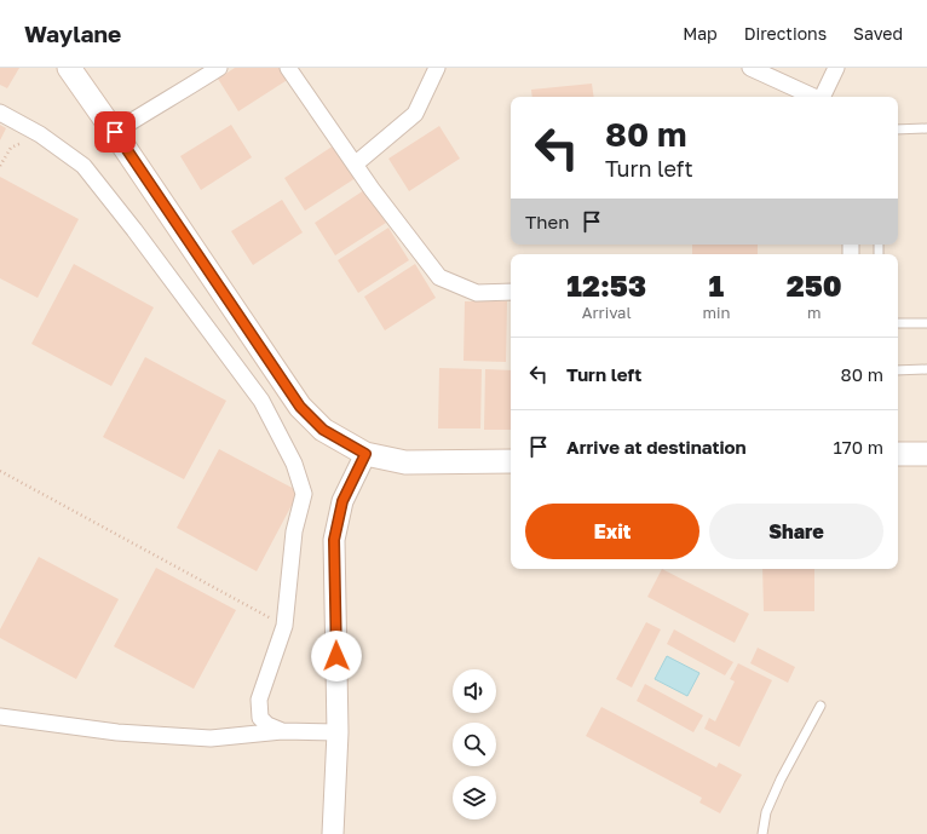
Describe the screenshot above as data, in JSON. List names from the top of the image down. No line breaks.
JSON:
{"page":{"header":"Waylane","nav":["Map","Directions","Saved"],"turn":["80 m","Turn left"],"then":"Then","eta":["12:53","Arrival","1","min","250","m"],"list":[{"name":"Turn left","value":"80 m"},{"name":"Arrive at destination","value":"170 m"}],"buttons":["Exit","Share"]}}
